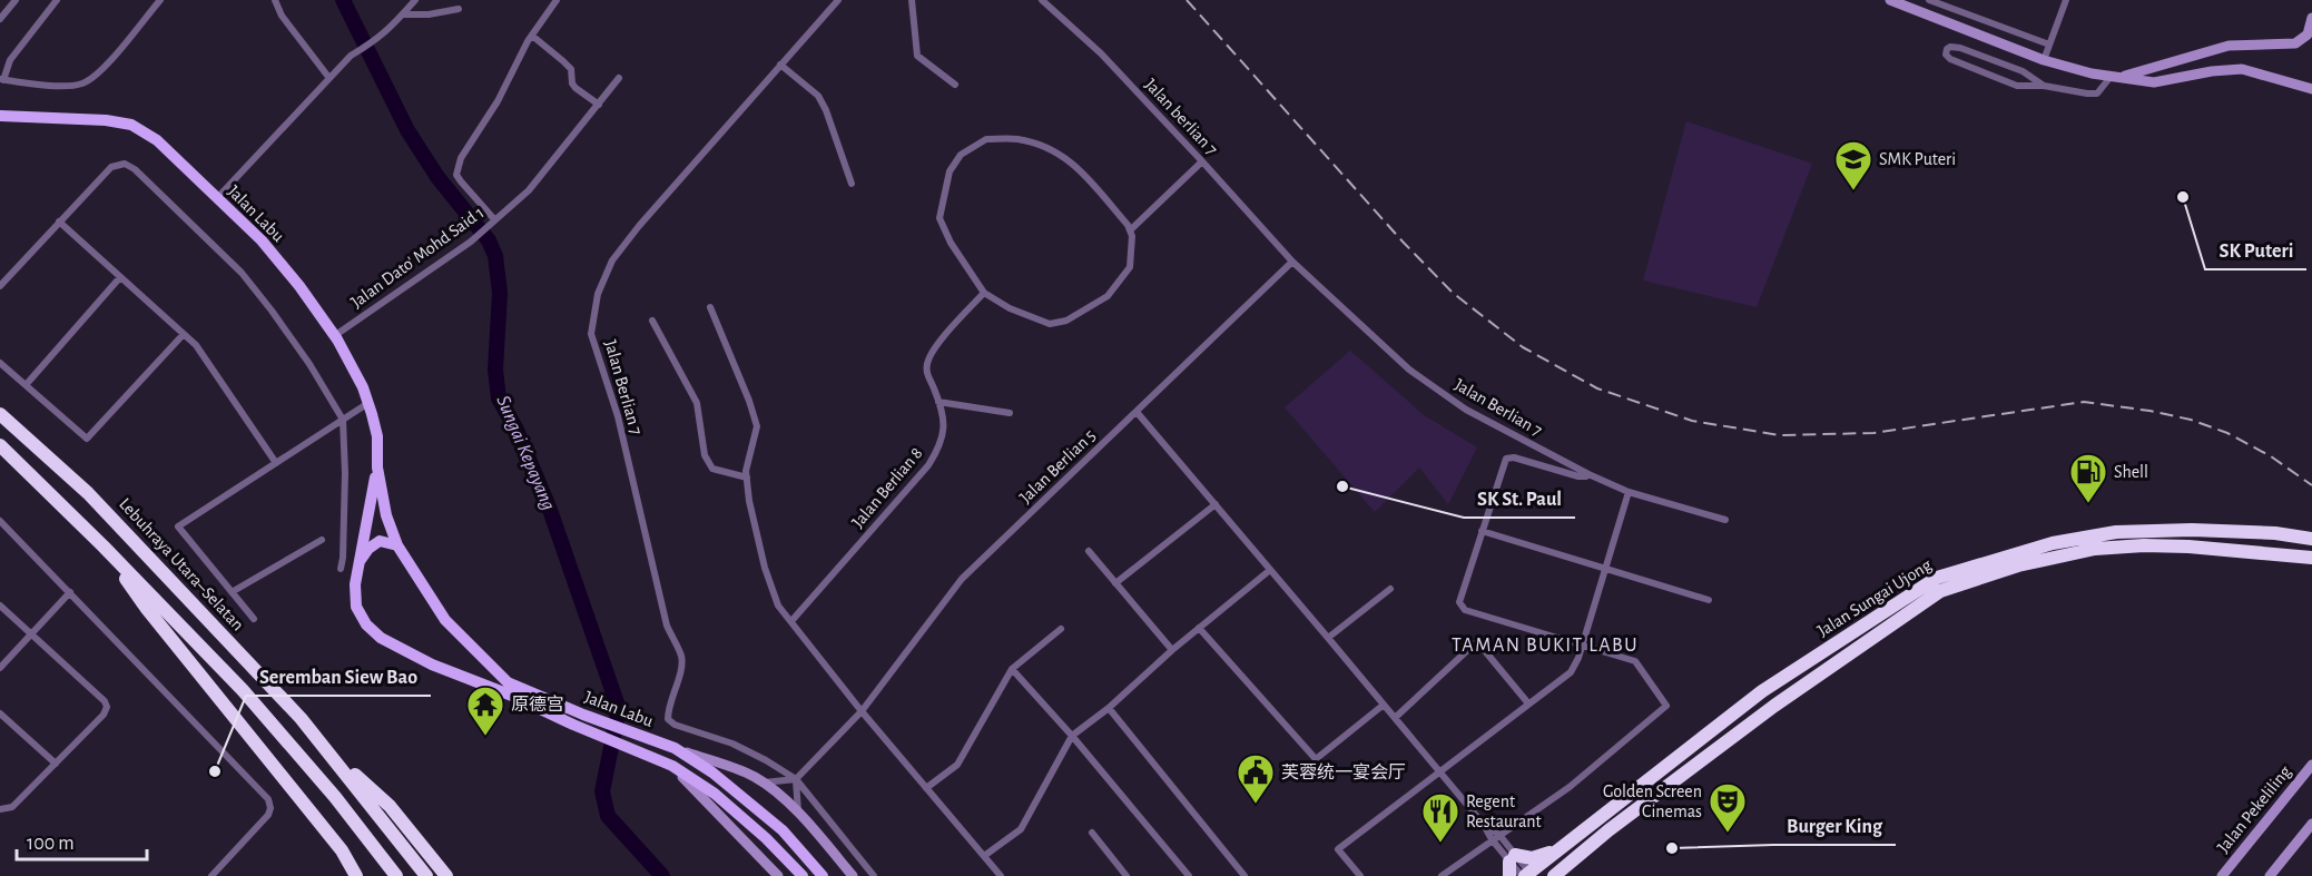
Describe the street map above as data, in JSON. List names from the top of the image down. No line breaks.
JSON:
{"streets":{"highway":["Lebuhraya Utara–Selatan","Jalan Sungai Ujong"],"main road":["Jalan Labu","Jalan Pekeliling"],"street":["Jalan berlian 7","Jalan Dato' Mohd Said 1","Jalan Berlian 7","Jalan Berlian 5","Jalan Berlian 8"]},"crossings":[["Jalan berlian 7","Jalan Berlian 7"],["Jalan berlian 7","Jalan Berlian 5"],["Jalan Labu","Jalan Dato' Mohd Said 1"],["Jalan Berlian 7","Jalan Berlian 5"]],"districts":["TAMAN BUKIT LABU"],"water":["Sungai Kepayang"],"places":{"school or university":["SMK Puteri"],"other":["SK Puteri","SK St. Paul","Seremban Siew Bao","Burger King"],"fuel station":["Shell"],"temple":["原德宫"],"public building":["芙蓉统一宴会厅"],"theatre":["Golden Screen Cinemas"],"restaurant":["Regent Restaurant"]},"scale_bar":"100 m"}
